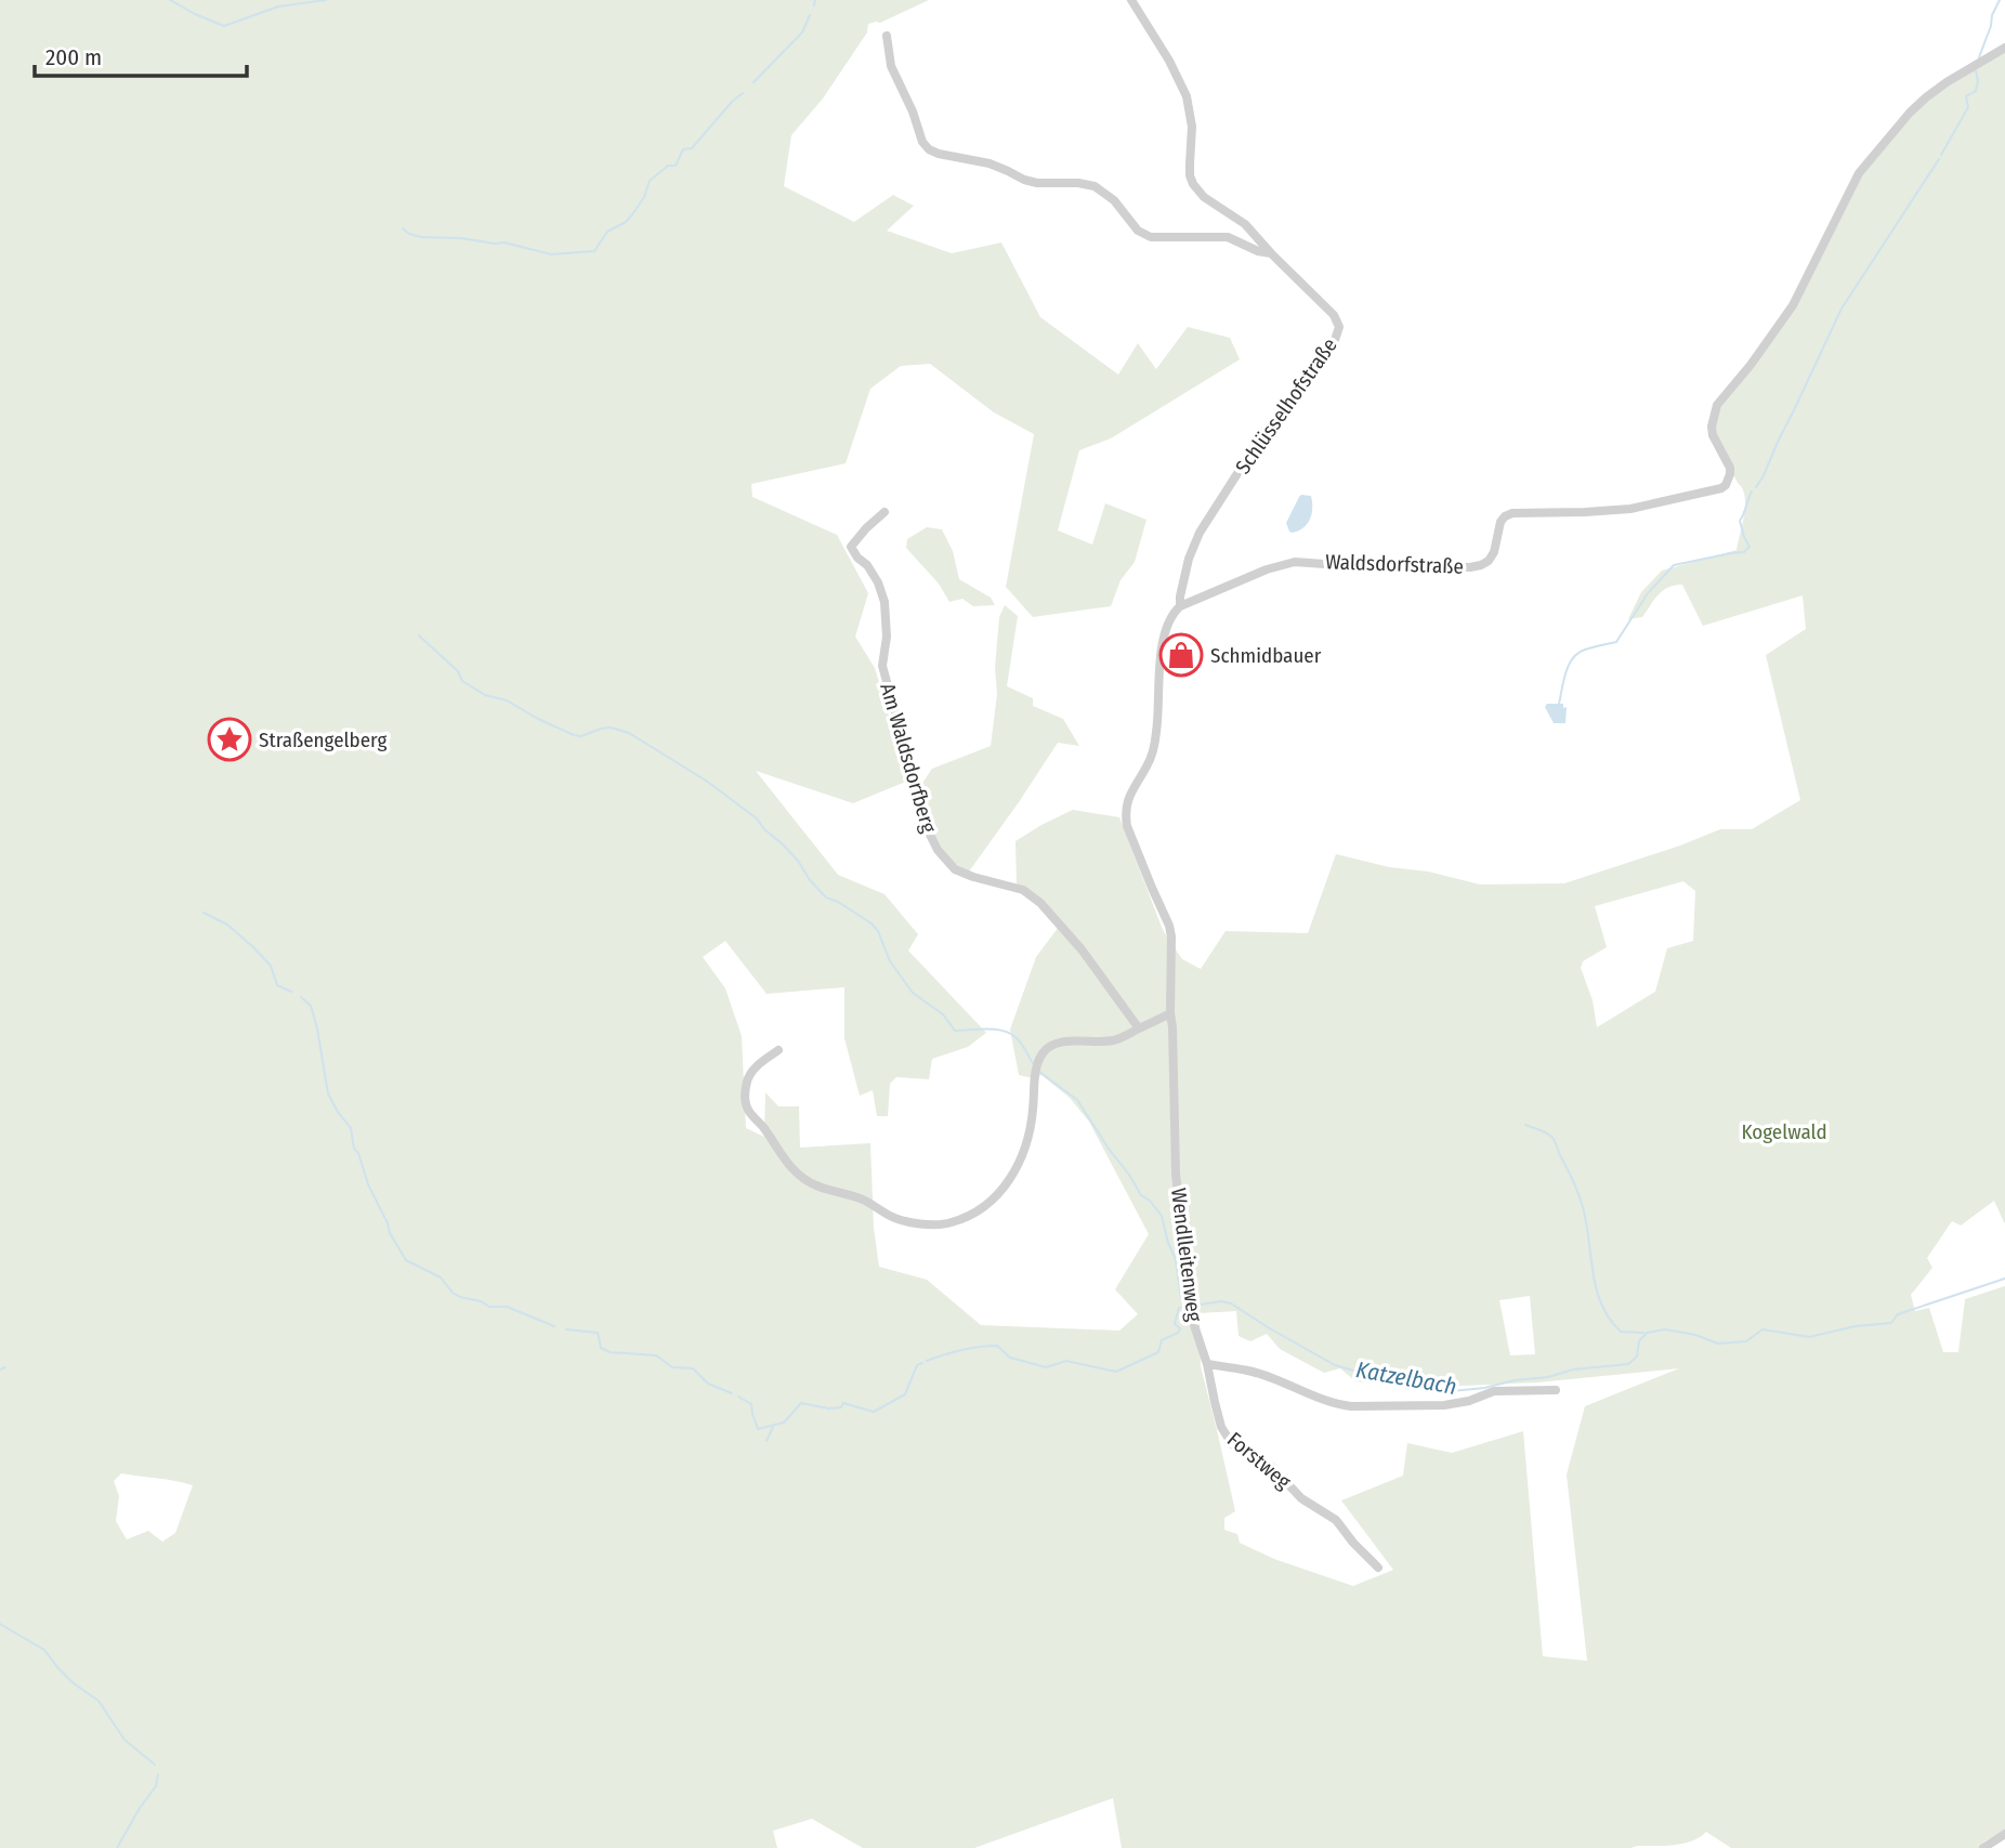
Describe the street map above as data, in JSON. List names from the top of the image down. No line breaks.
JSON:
{"streets":{"street":["Schlüsselhofstraße","Waldsdorfstraße","Am Waldsdorfberg","Wendlleitenweg","Forstweg"]},"crossings":[["Schlüsselhofstraße","Waldsdorfstraße"],["Wendlleitenweg","Forstweg"]],"water":["Katzelbach"],"parks":["Kogelwald"],"places":{"shop":["Schmidbauer"],"place":["Straßengelberg"]},"scale_bar":"200 m"}
